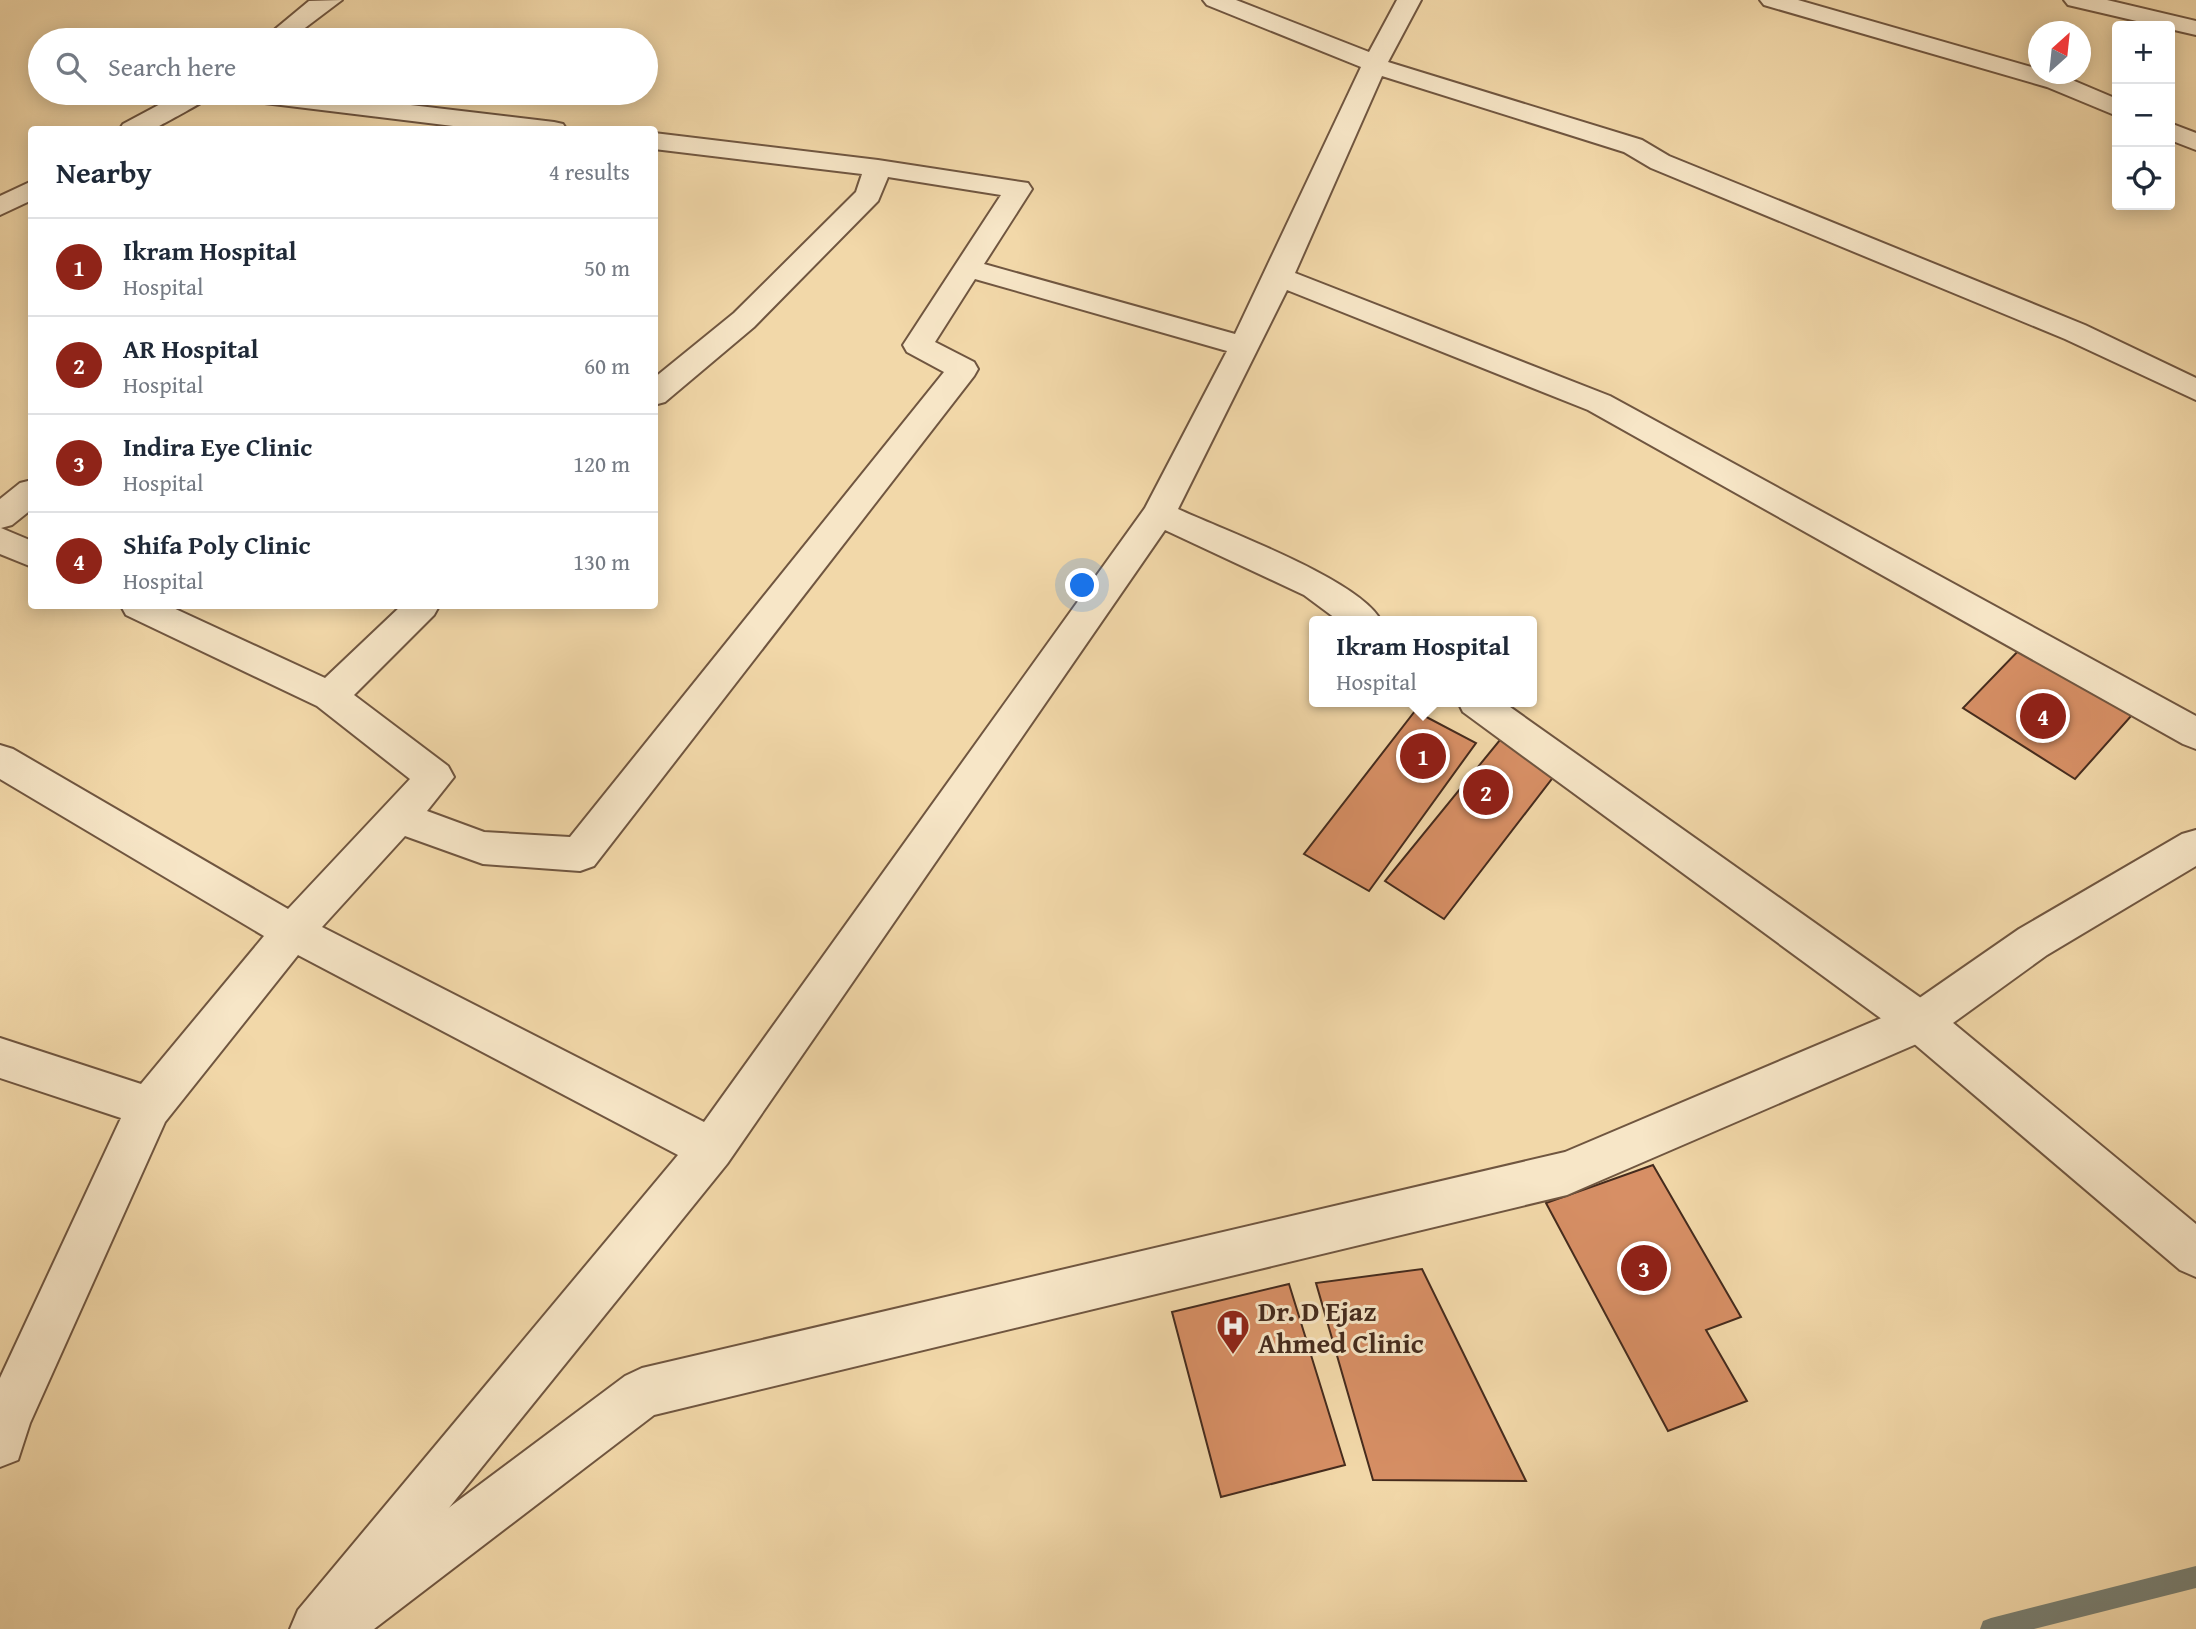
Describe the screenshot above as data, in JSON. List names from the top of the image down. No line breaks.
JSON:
{"places":{"hospital":["Dr. D Ejaz Ahmed Clinic"]},"north":"top right","page":{"map_buttons":["+","−"],"search":"Search here","heading":["Nearby","4 results"],"list":[{"mark":"1","name":"Ikram Hospital","note":"Hospital","value":"50 m"},{"mark":"2","name":"AR Hospital","note":"Hospital","value":"60 m"},{"mark":"3","name":"Indira Eye Clinic","note":"Hospital","value":"120 m"},{"mark":"4","name":"Shifa Poly Clinic","note":"Hospital","value":"130 m"}],"popup":["Ikram Hospital","Hospital"],"pins":["4","1","2","3"]}}
